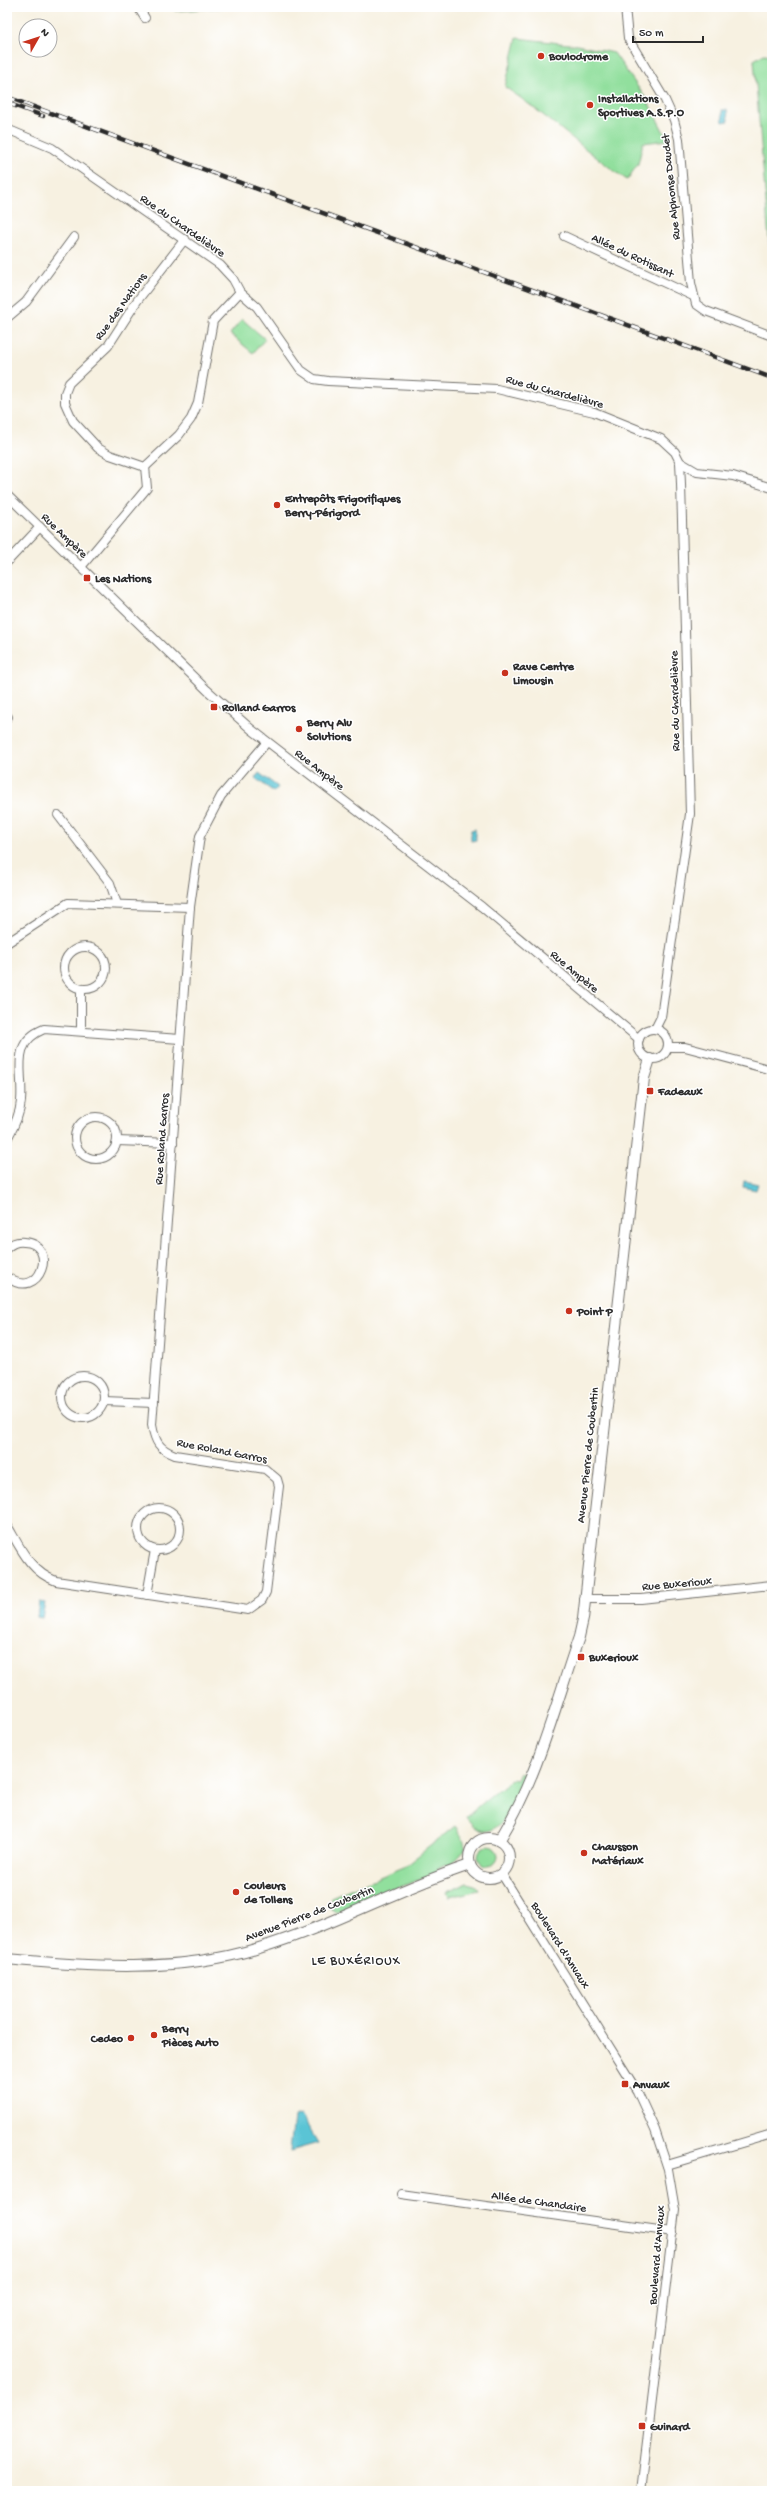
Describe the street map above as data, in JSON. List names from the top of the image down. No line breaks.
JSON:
{"streets":{"street":["Rue Alphonse Daudet","Rue du Chardelièvre","Allée du Rotissant","Rue des Nations","Rue Ampère","Rue Roland Garros","Avenue Pierre de Coubertin","Rue Buxerioux","Boulevard d'Anvaux","Allée de Chandaire"]},"crossings":[["Rue Alphonse Daudet","Allée du Rotissant"],["Rue du Chardelièvre","Rue des Nations"],["Rue du Chardelièvre","Rue Ampère"],["Rue du Chardelièvre","Avenue Pierre de Coubertin"],["Rue Ampère","Rue Roland Garros"],["Rue Ampère","Avenue Pierre de Coubertin"],["Avenue Pierre de Coubertin","Rue Buxerioux"],["Avenue Pierre de Coubertin","Boulevard d'Anvaux"],["Boulevard d'Anvaux","Allée de Chandaire"]],"districts":["LE BUXÉRIOUX"],"places":{"other":["Boulodrome","Installations Sportives A.S.P.O","Entrepôts Frigorifiques Berry-Périgord","Rave Centre Limousin","Berry Alu Solutions","Point P","Chausson Matériaux","Couleurs de Tollens","Berry Pièces Auto","Cedeo"],"transit":["Les Nations","Rolland Garros","Fadeaux","Buxerioux","Anvaux","Guinard"]},"scale_bar":"50 m","north":"top right"}
